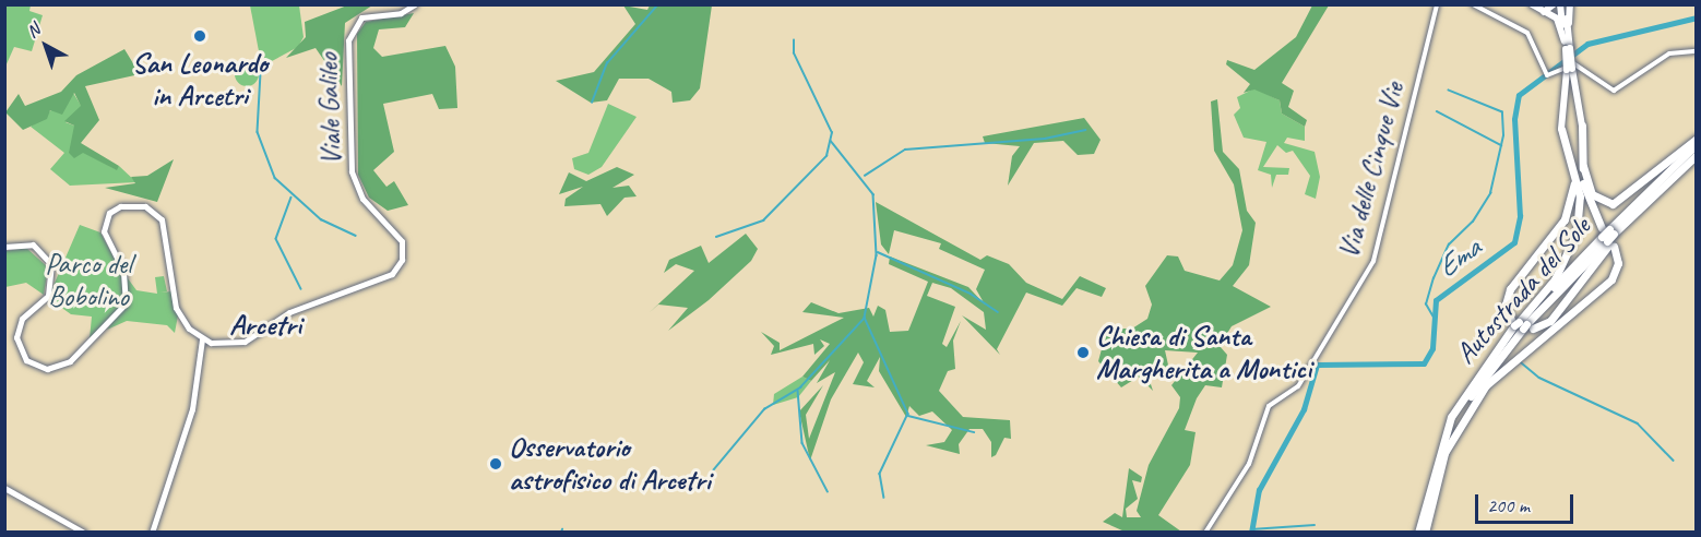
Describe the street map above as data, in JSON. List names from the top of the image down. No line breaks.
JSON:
{"streets":{"highway":["Autostrada del Sole"],"main road":["Viale Galileo"],"street":["Via delle Cinque Vie"]},"districts":["Arcetri"],"water":["Ema"],"parks":["Parco del Bobolino"],"places":["San Leonardo in Arcetri","Chiesa di Santa Margherita a Montici","Osservatorio astrofisico di Arcetri"],"scale_bar":"200 m","north":"top left"}
